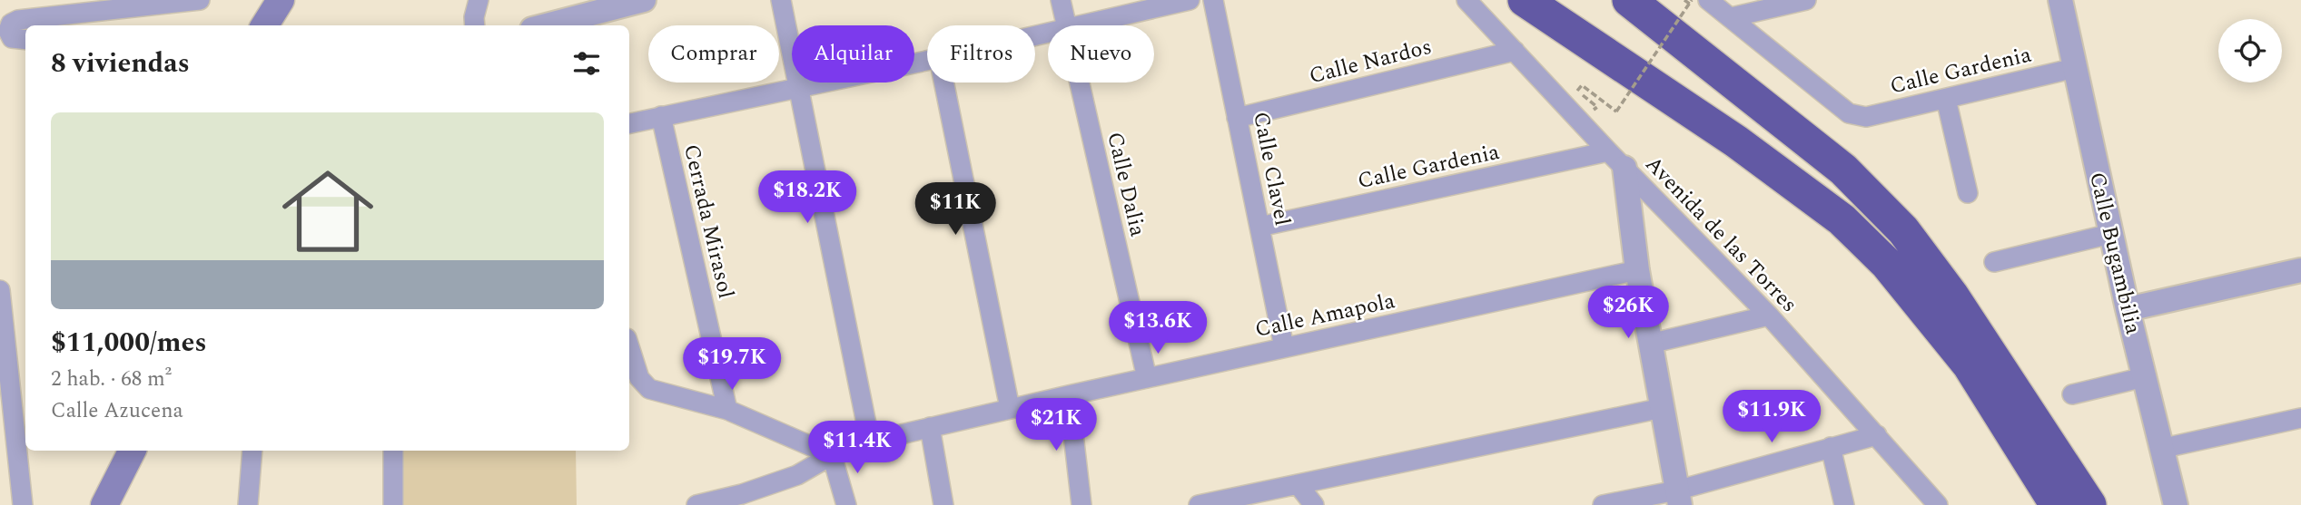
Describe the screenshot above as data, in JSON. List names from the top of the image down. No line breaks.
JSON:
{"streets":{"street":["Calle Nardos","Calle Gardenia","Calle Clavel","Calle Dalia","Cerrada Mirasol","Avenida de las Torres","Calle Bugambilia","Calle Amapola"]},"crossings":[["Calle Nardos","Calle Clavel"],["Calle Nardos","Avenida de las Torres"],["Calle Gardenia","Calle Clavel"],["Calle Gardenia","Avenida de las Torres"],["Calle Gardenia","Calle Bugambilia"],["Calle Clavel","Calle Amapola"],["Calle Dalia","Calle Amapola"]],"page":{"chip":["Comprar","Alquilar","Filtros","Nuevo"],"heading":"8 viviendas","list":[{"name":"$11,000/mes","note":"2 hab. · 68 m² · Calle Azucena"}],"price":["$18.2K","$11K","$26K","$13.6K","$19.7K","$11.9K","$21K","$11.4K"]}}
